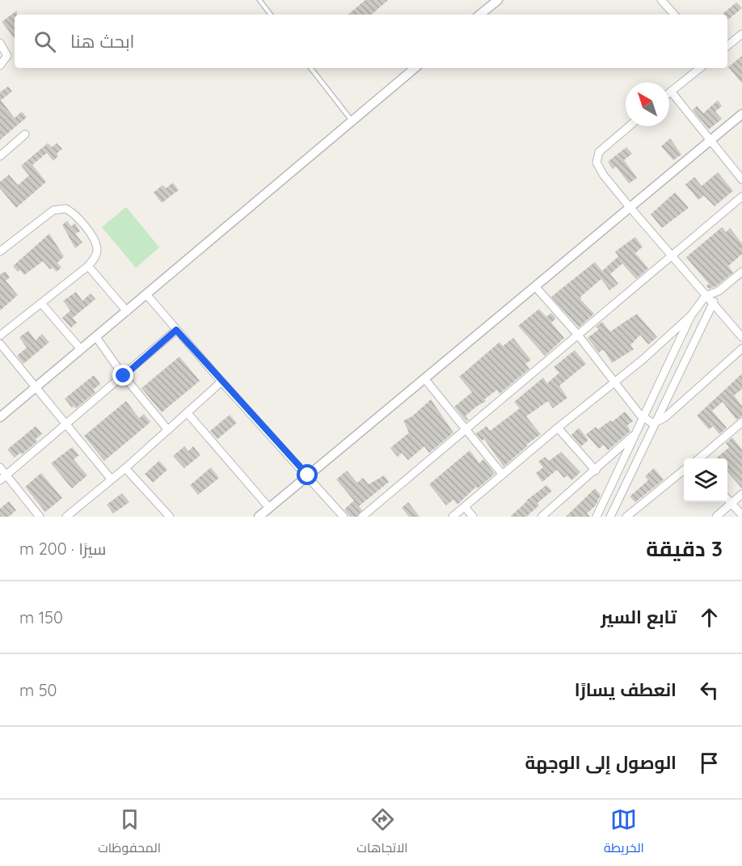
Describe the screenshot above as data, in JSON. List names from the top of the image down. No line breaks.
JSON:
{"north":"top left","page":{"search":"ابحث هنا","heading":["3 دقيقة","سيرًا · 200 m"],"list":[["تابع السير","150 m"],["انعطف يسارًا","50 m"],"الوصول إلى الوجهة"],"nav":["الخريطة","الاتجاهات","المحفوظات"]}}
